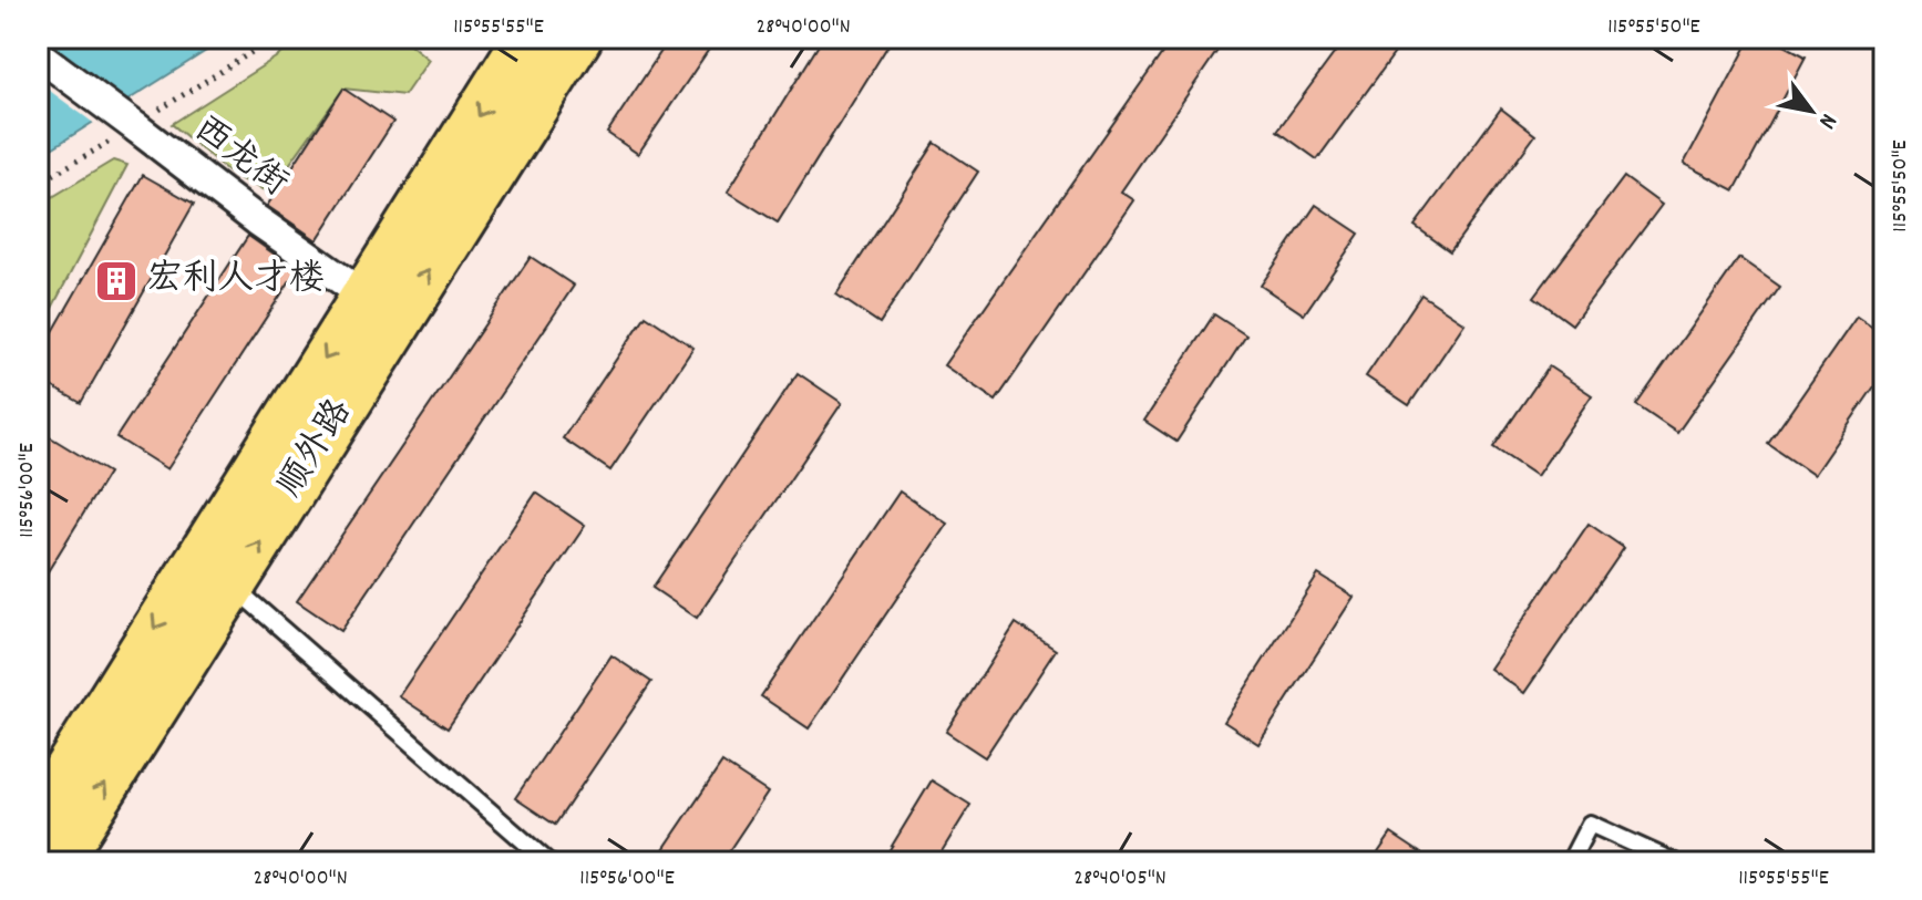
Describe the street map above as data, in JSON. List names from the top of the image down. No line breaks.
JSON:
{"streets":{"main road":["顺外路"],"street":["西龙街"]},"crossings":[["西龙街","顺外路"]],"places":{"building":["宏利人才楼"]},"north":"bottom right","coordinates":["115°55'55\"E","28°40'00\"N","115°55'50\"E","115°56'00\"E","28°40'05\"N"]}
